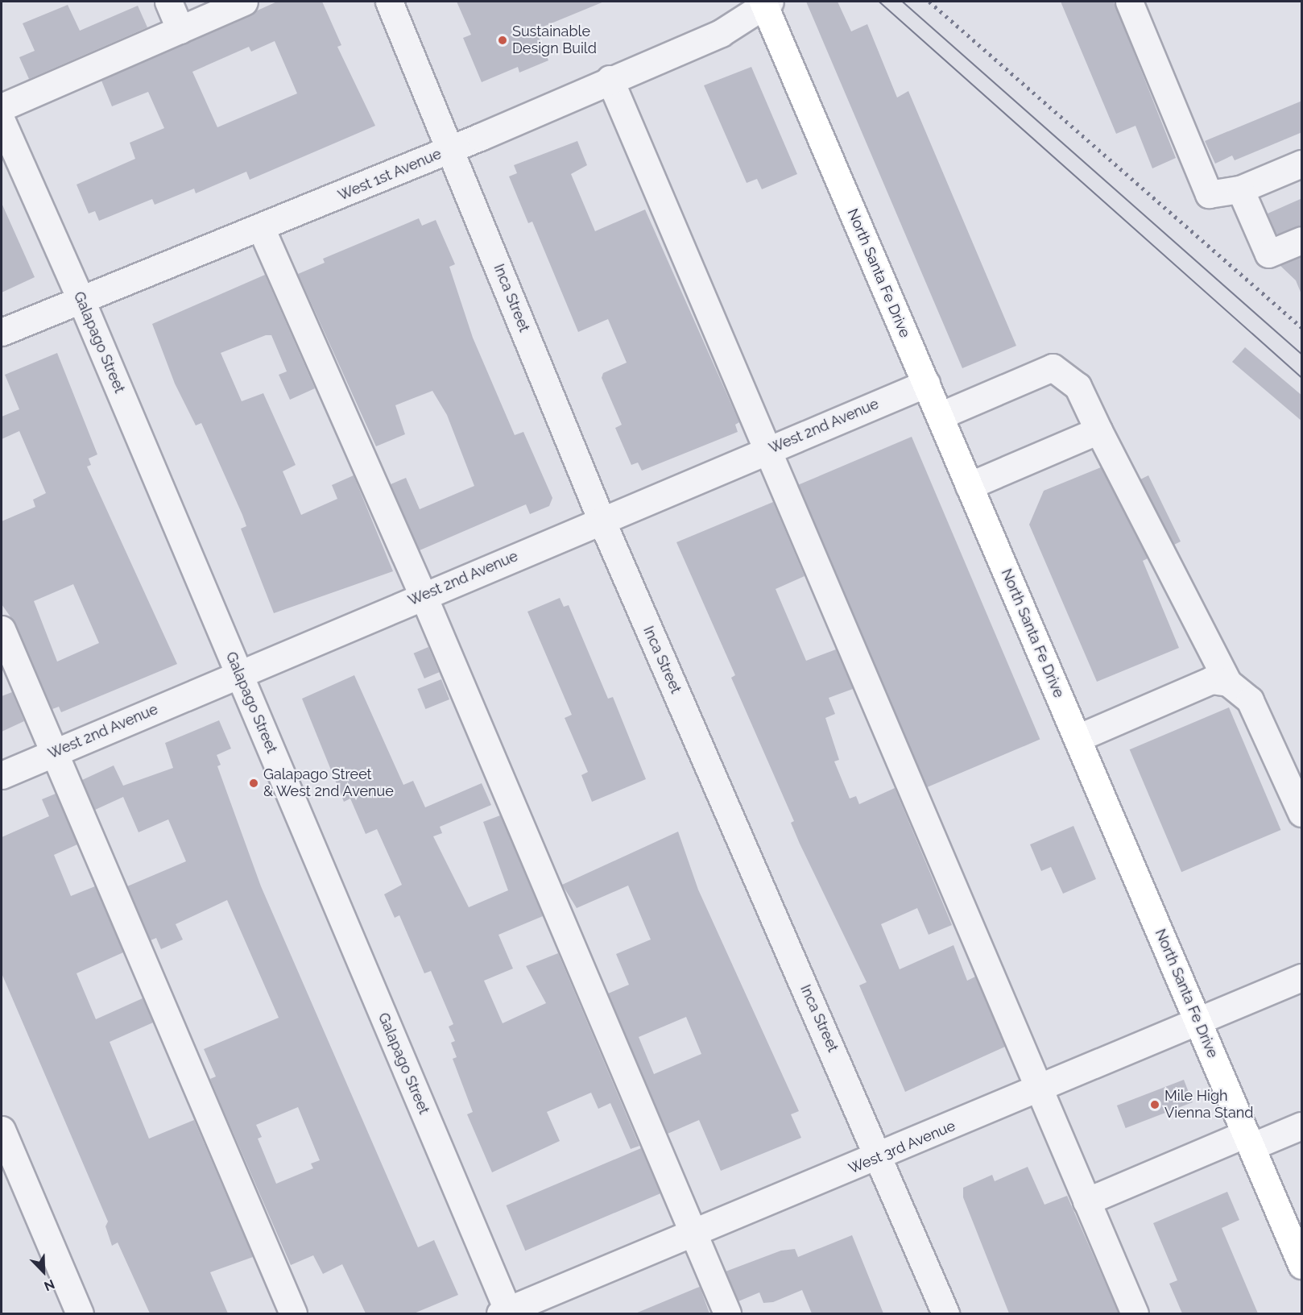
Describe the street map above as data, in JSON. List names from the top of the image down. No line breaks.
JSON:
{"streets":{"main road":["North Santa Fe Drive"],"street":["West 1st Avenue","Inca Street","Galapago Street","West 2nd Avenue","West 3rd Avenue"]},"crossings":[["West 1st Avenue","North Santa Fe Drive"],["West 1st Avenue","Inca Street"],["West 1st Avenue","Galapago Street"],["North Santa Fe Drive","West 2nd Avenue"],["North Santa Fe Drive","West 3rd Avenue"],["Inca Street","West 2nd Avenue"],["Inca Street","West 3rd Avenue"],["Galapago Street","West 2nd Avenue"],["Galapago Street","West 3rd Avenue"]],"places":["Sustainable Design Build","Galapago Street & West 2nd Avenue","Mile High Vienna Stand"],"north":"bottom right"}
